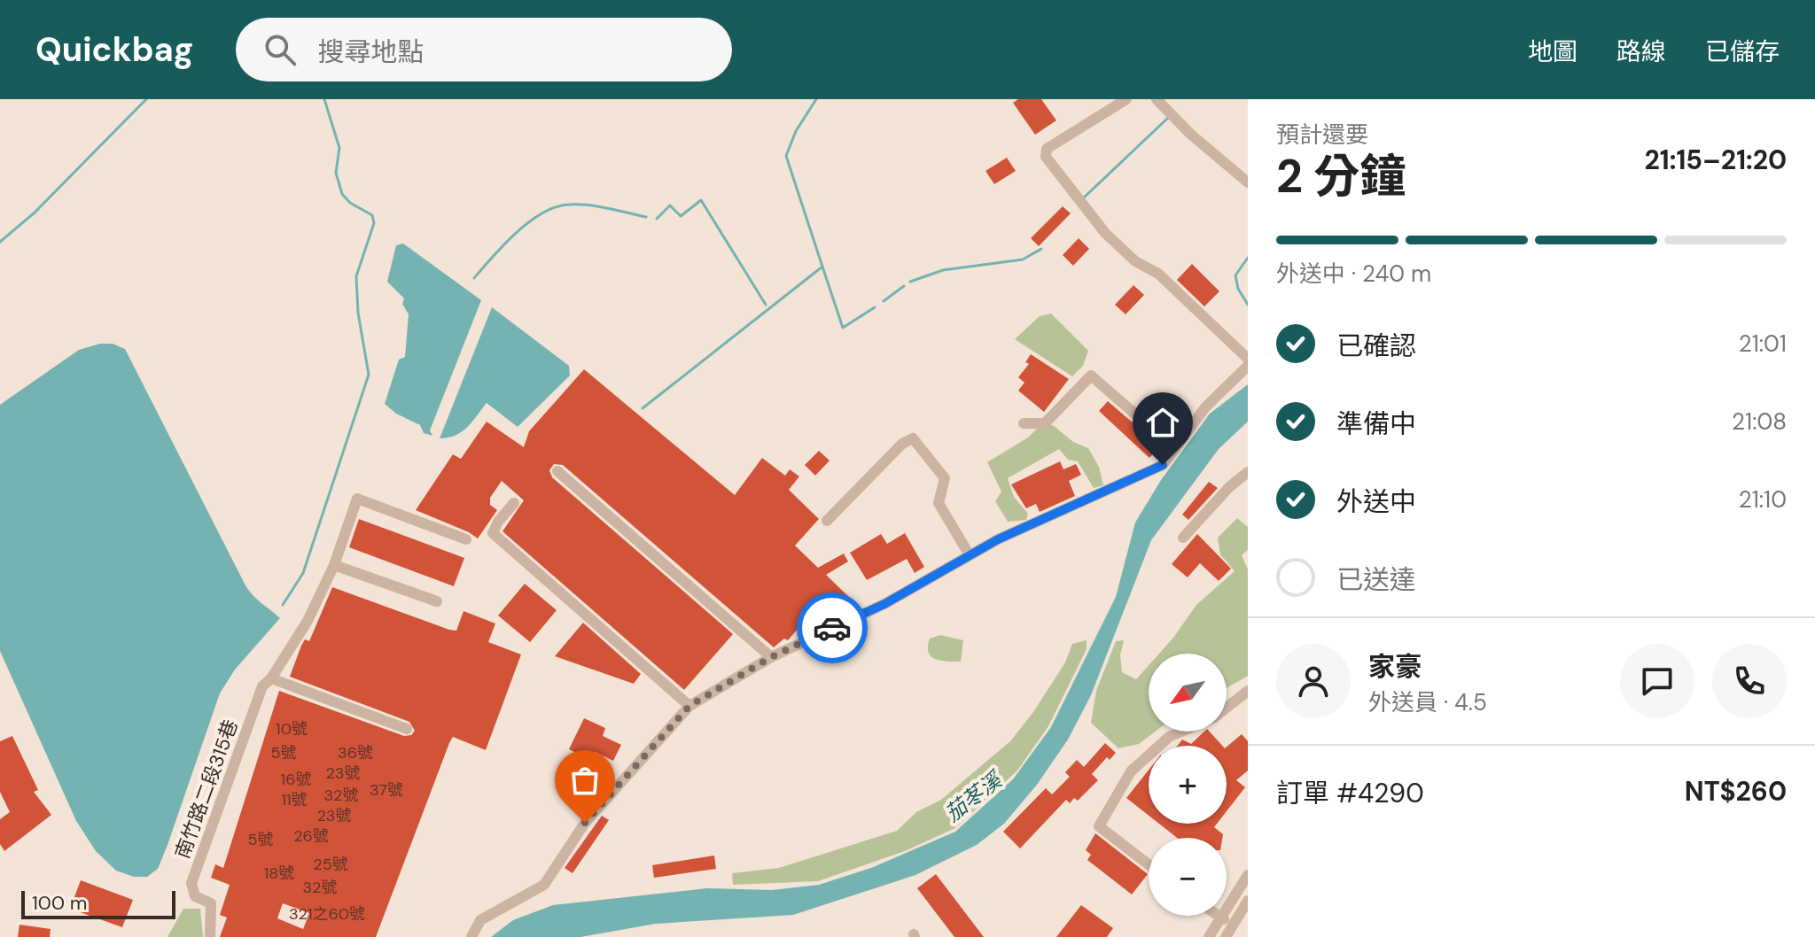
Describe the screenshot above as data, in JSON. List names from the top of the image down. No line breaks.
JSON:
{"streets":{"street":["南竹路二段315巷"]},"water":["茄苳溪"],"house_numbers":["10號","5號","36號","23號","16號","37號","32號","11號","23號","26號","5號","25號","18號","32號","321之60號"],"scale_bar":"100 m","north":"bottom left","page":{"header":"Quickbag","search":"搜尋地點","nav":["地圖","路線","已儲存"],"heading":["2 分鐘","預計還要","21:15–21:20"],"panel":["家豪","外送員 · 4.5","訂單 #4290","NT$260"],"bar":"外送中 · 240 m","list":[["已確認","21:01"],["準備中","21:08"],["外送中","21:10"],"已送達"],"map_buttons":["+","−"],"scale":"100 m"}}
